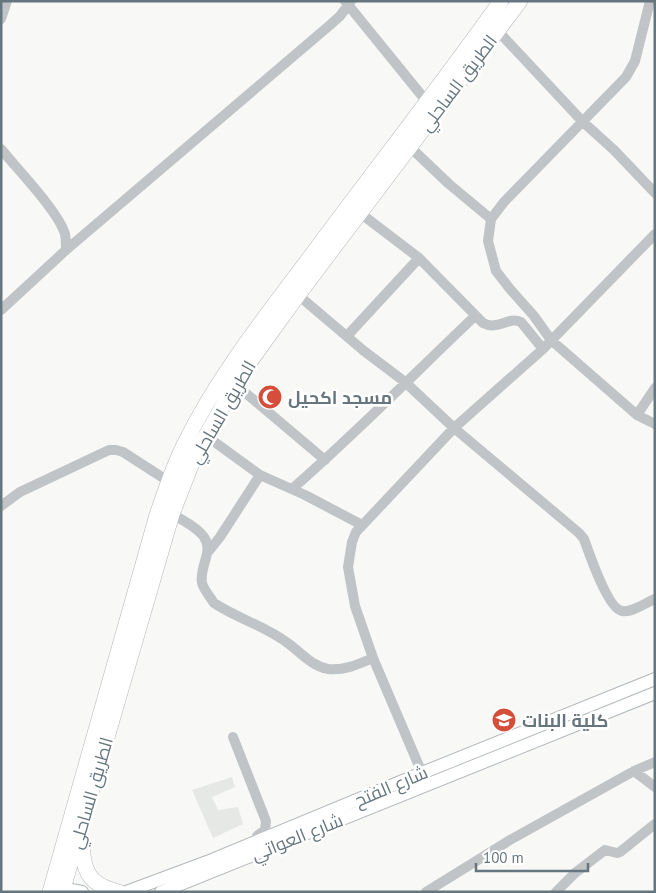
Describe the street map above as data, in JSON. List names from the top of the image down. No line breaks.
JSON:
{"streets":{"highway":["الطريق الساحلي"],"main road":["شارع الفتح","شارع العواتي"]},"crossings":[["شارع الفتح","شارع العواتي"]],"places":{"mosque":["مسجد اكحيل"],"school or university":["كلية البنات"]},"scale_bar":"100 m"}
